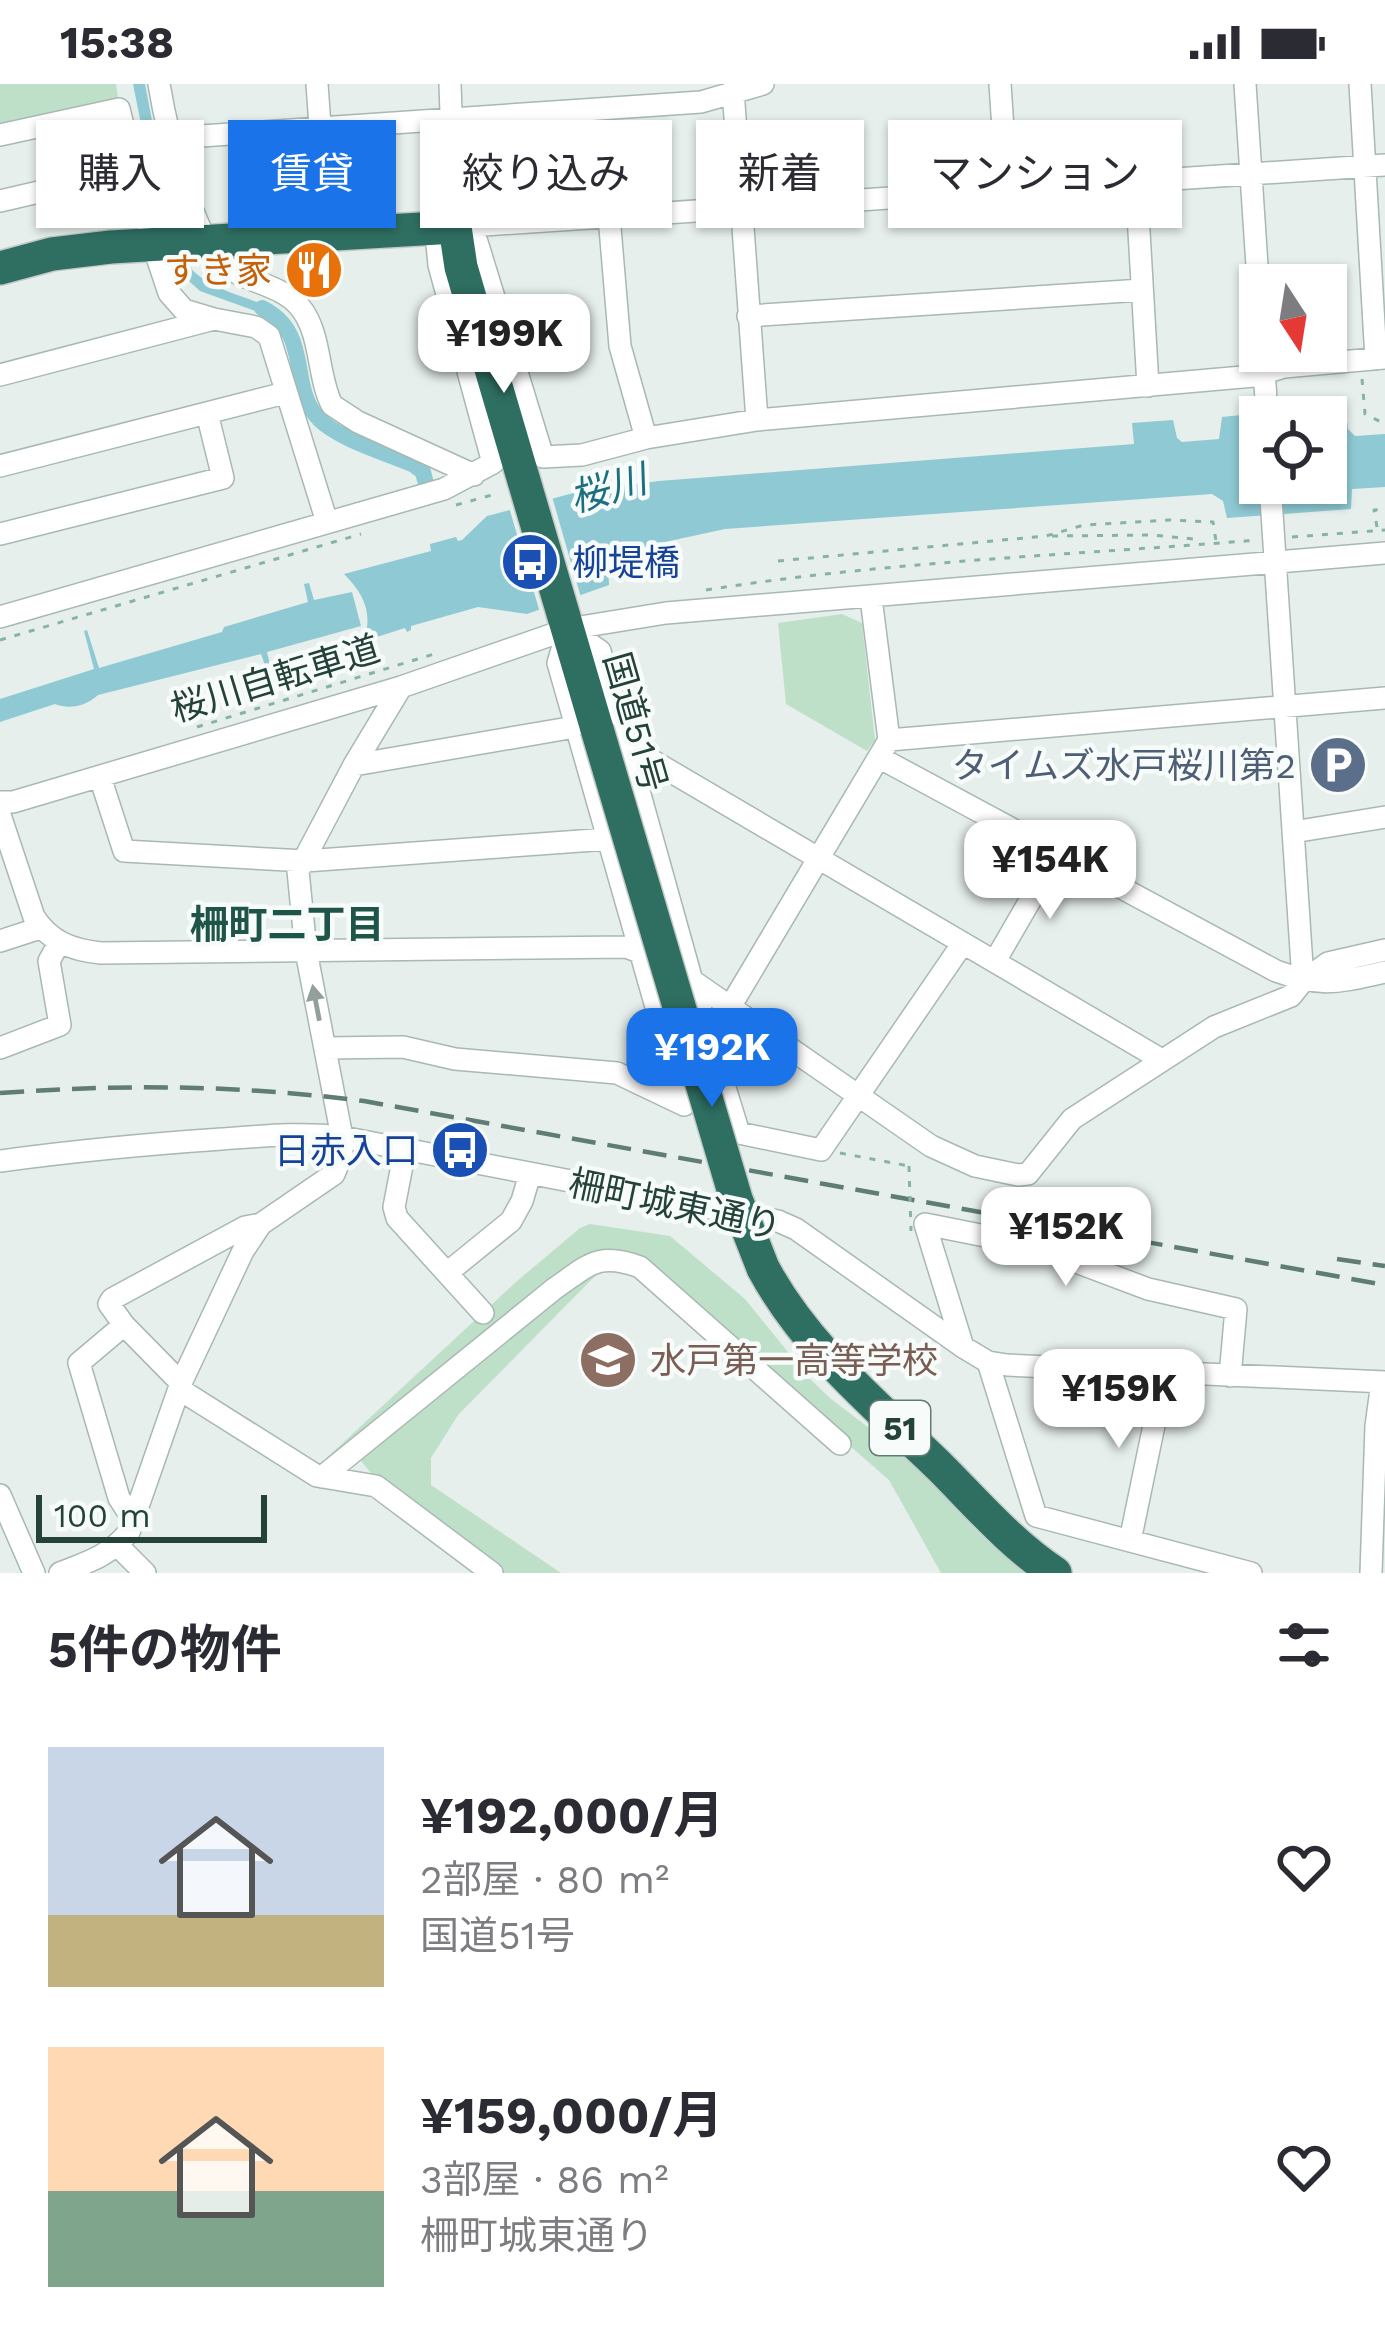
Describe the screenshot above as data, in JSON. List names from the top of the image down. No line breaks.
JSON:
{"streets":{"highway":["国道51号","51"],"street":["柵町城東通り"],"path":["桜川自転車道"]},"districts":["柵町二丁目"],"water":["桜川"],"places":{"restaurant":["すき家"],"bus stop":["柳堤橋","日赤入口"],"parking":["タイムズ水戸桜川第2"],"school or university":["水戸第一高等学校"]},"scale_bar":"100 m","north":"bottom","page":{"status":"15:38","chip":["購入","賃貸","絞り込み","新着","マンション"],"price":["¥199K","¥154K","¥192K","¥152K","¥159K"],"scale":"100 m","heading":"5件の物件","list":[{"name":"¥192,000/月","note":"2部屋 · 80 m² · 国道51号"},{"name":"¥159,000/月","note":"3部屋 · 86 m² · 柵町城東通り"}]}}
